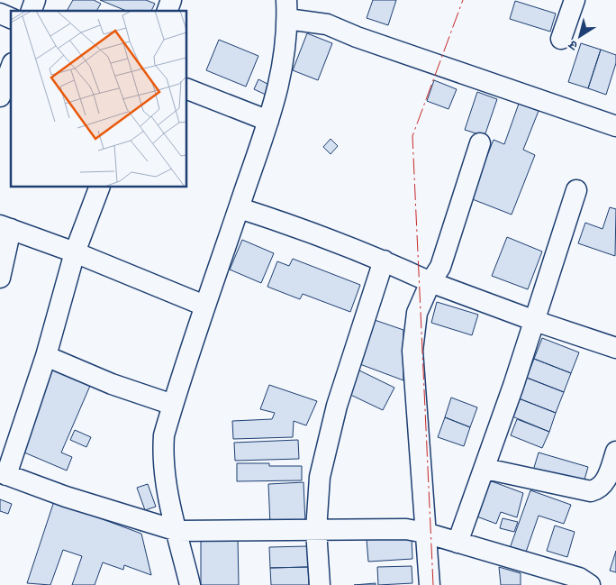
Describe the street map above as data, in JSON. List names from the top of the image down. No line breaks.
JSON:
{"north":"bottom left"}
